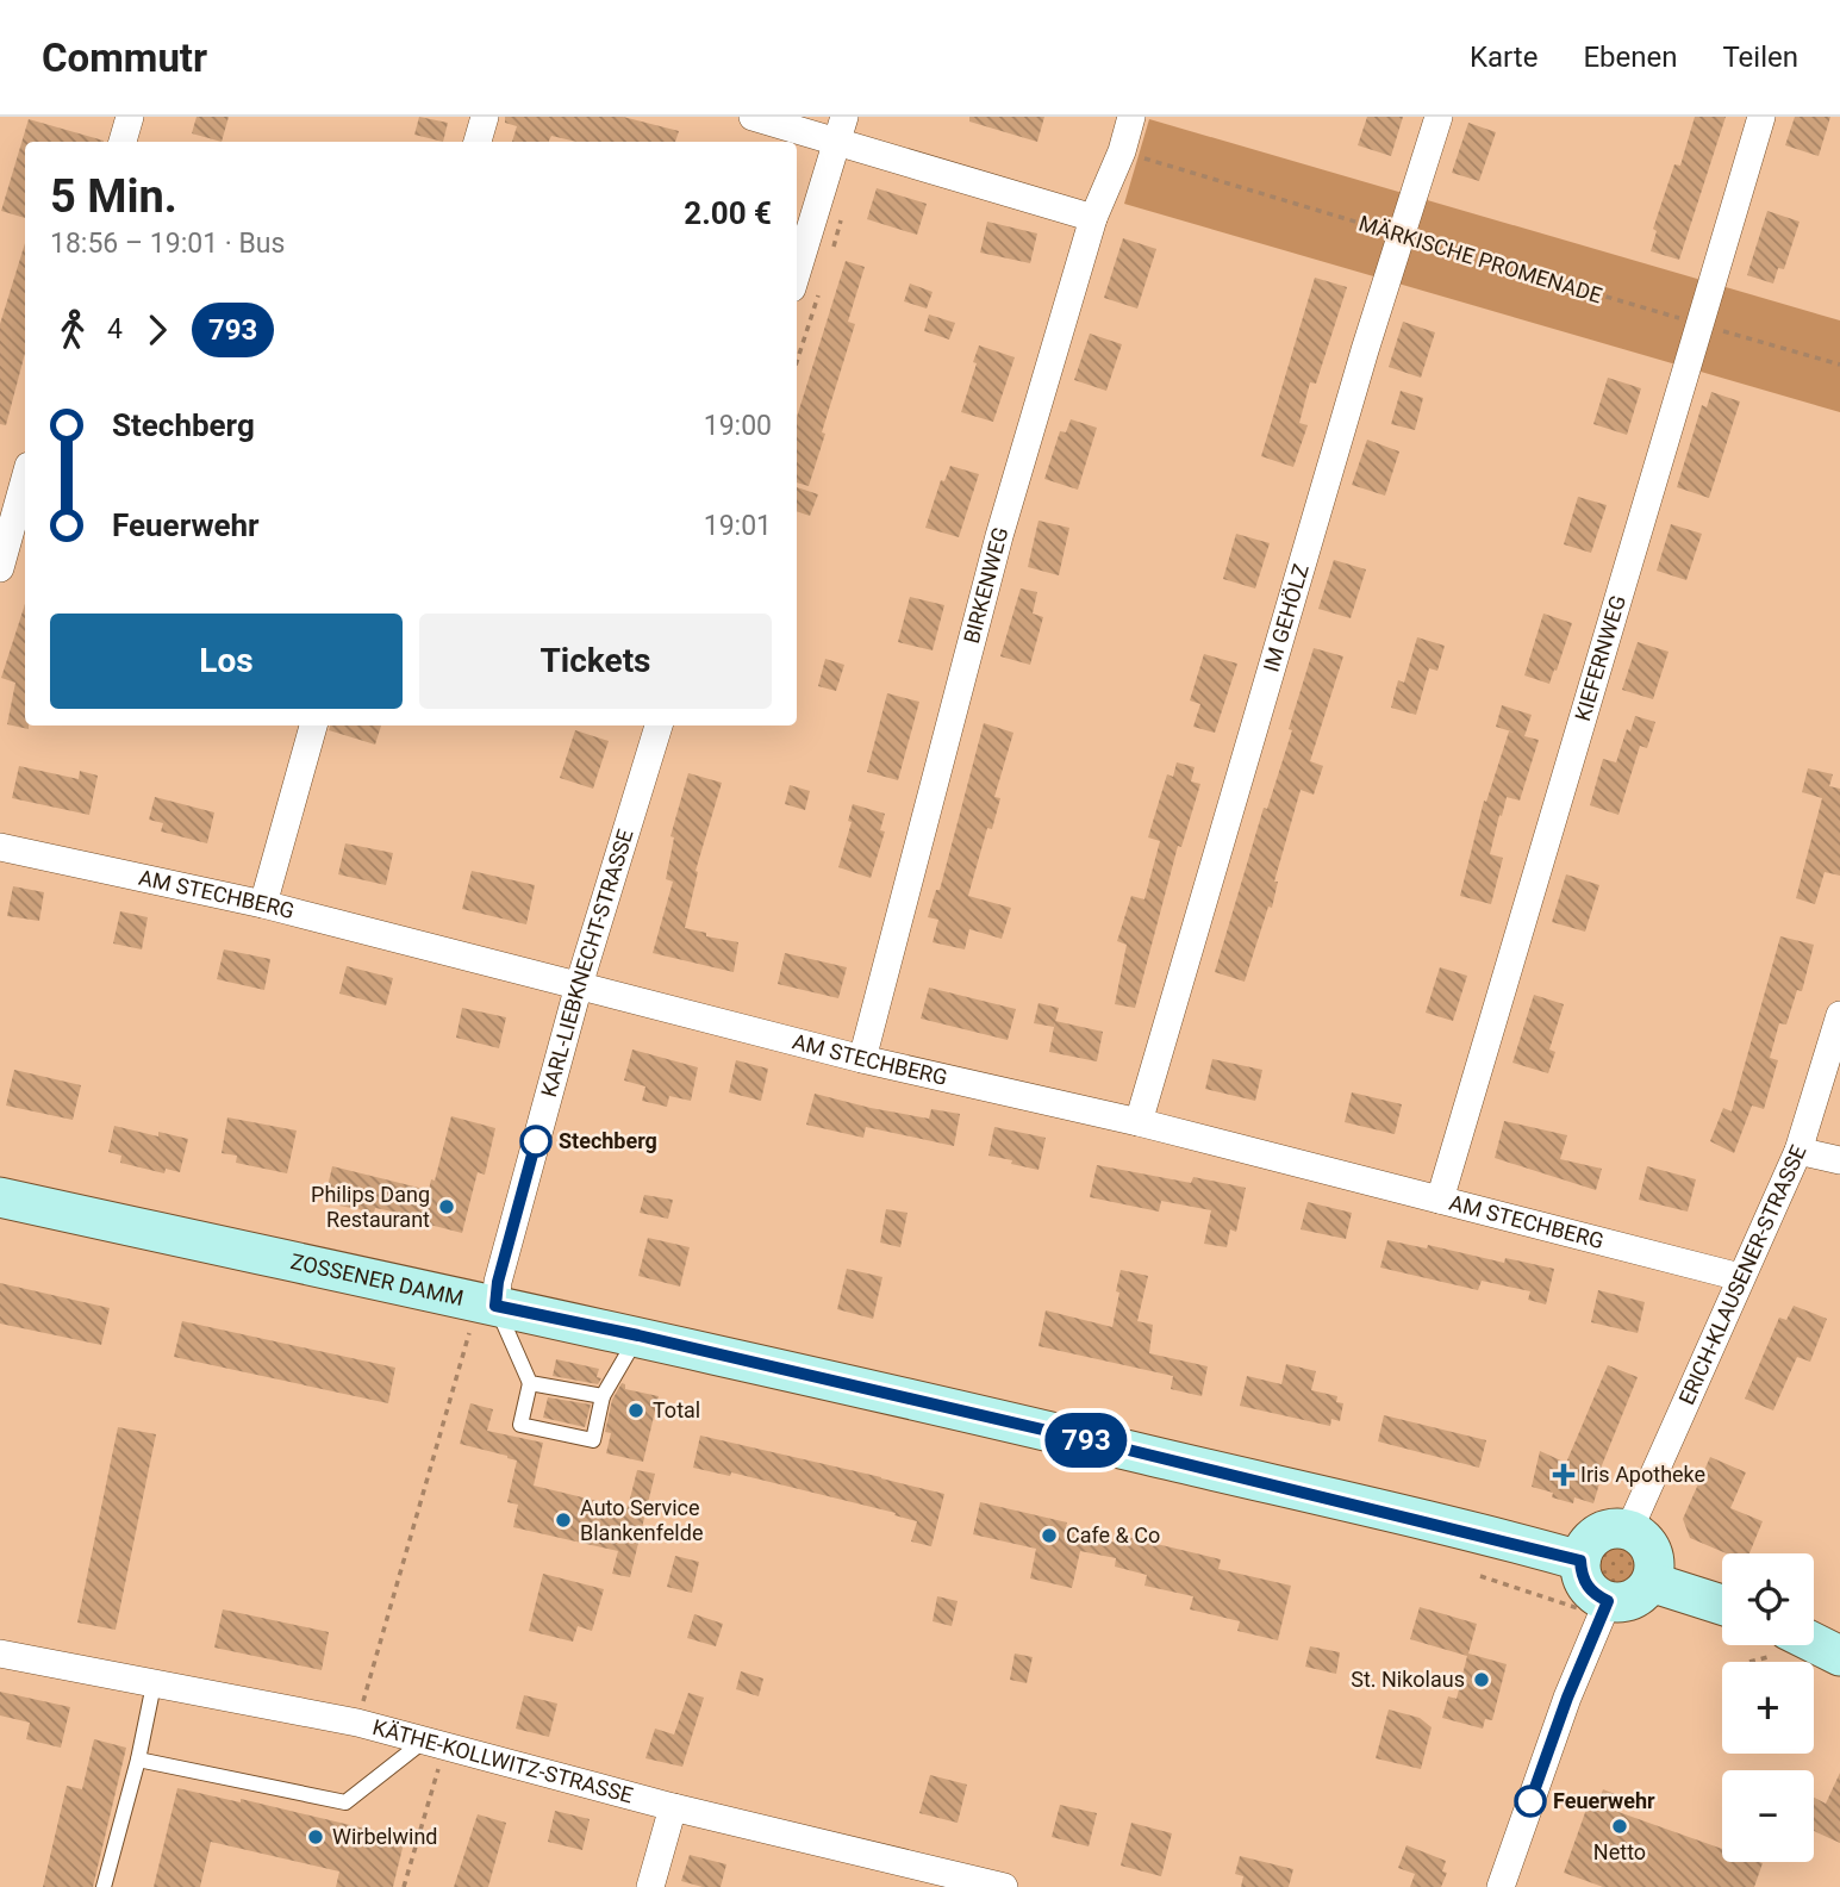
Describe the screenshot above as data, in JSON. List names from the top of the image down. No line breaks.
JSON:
{"streets":{"main road":["ZOSSENER DAMM"],"street":["BIRKENWEG","IM GEHÖLZ","KIEFERNWEG","AM STECHBERG","KARL-LIEBKNECHT-STRASSE","ERICH-KLAUSENER-STRASSE","KÄTHE-KOLLWITZ-STRASSE"],"path":["MÄRKISCHE PROMENADE"]},"crossings":[["MÄRKISCHE PROMENADE","BIRKENWEG"],["MÄRKISCHE PROMENADE","IM GEHÖLZ"],["MÄRKISCHE PROMENADE","KIEFERNWEG"],["BIRKENWEG","AM STECHBERG"],["IM GEHÖLZ","AM STECHBERG"],["KIEFERNWEG","AM STECHBERG"],["AM STECHBERG","KARL-LIEBKNECHT-STRASSE"],["AM STECHBERG","ERICH-KLAUSENER-STRASSE"],["KARL-LIEBKNECHT-STRASSE","ZOSSENER DAMM"],["ERICH-KLAUSENER-STRASSE","ZOSSENER DAMM"]],"places":{"other":["Stechberg","Philips Dang Restaurant","Total","Auto Service Blankenfelde","Cafe & Co","St. Nikolaus","Feuerwehr","Netto","Wirbelwind"],"health":["Iris Apotheke"]},"lines":["bus line 793"],"page":{"header":"Commutr","nav":["Karte","Ebenen","Teilen"],"on_map":"793","heading":["5 Min.","18:56 – 19:01 · Bus","2.00 €"],"legs":["4","793"],"list":[{"name":"Stechberg","value":"19:00"},{"name":"Feuerwehr","value":"19:01"}],"buttons":["Los","Tickets"],"map_buttons":["+","−"]}}
